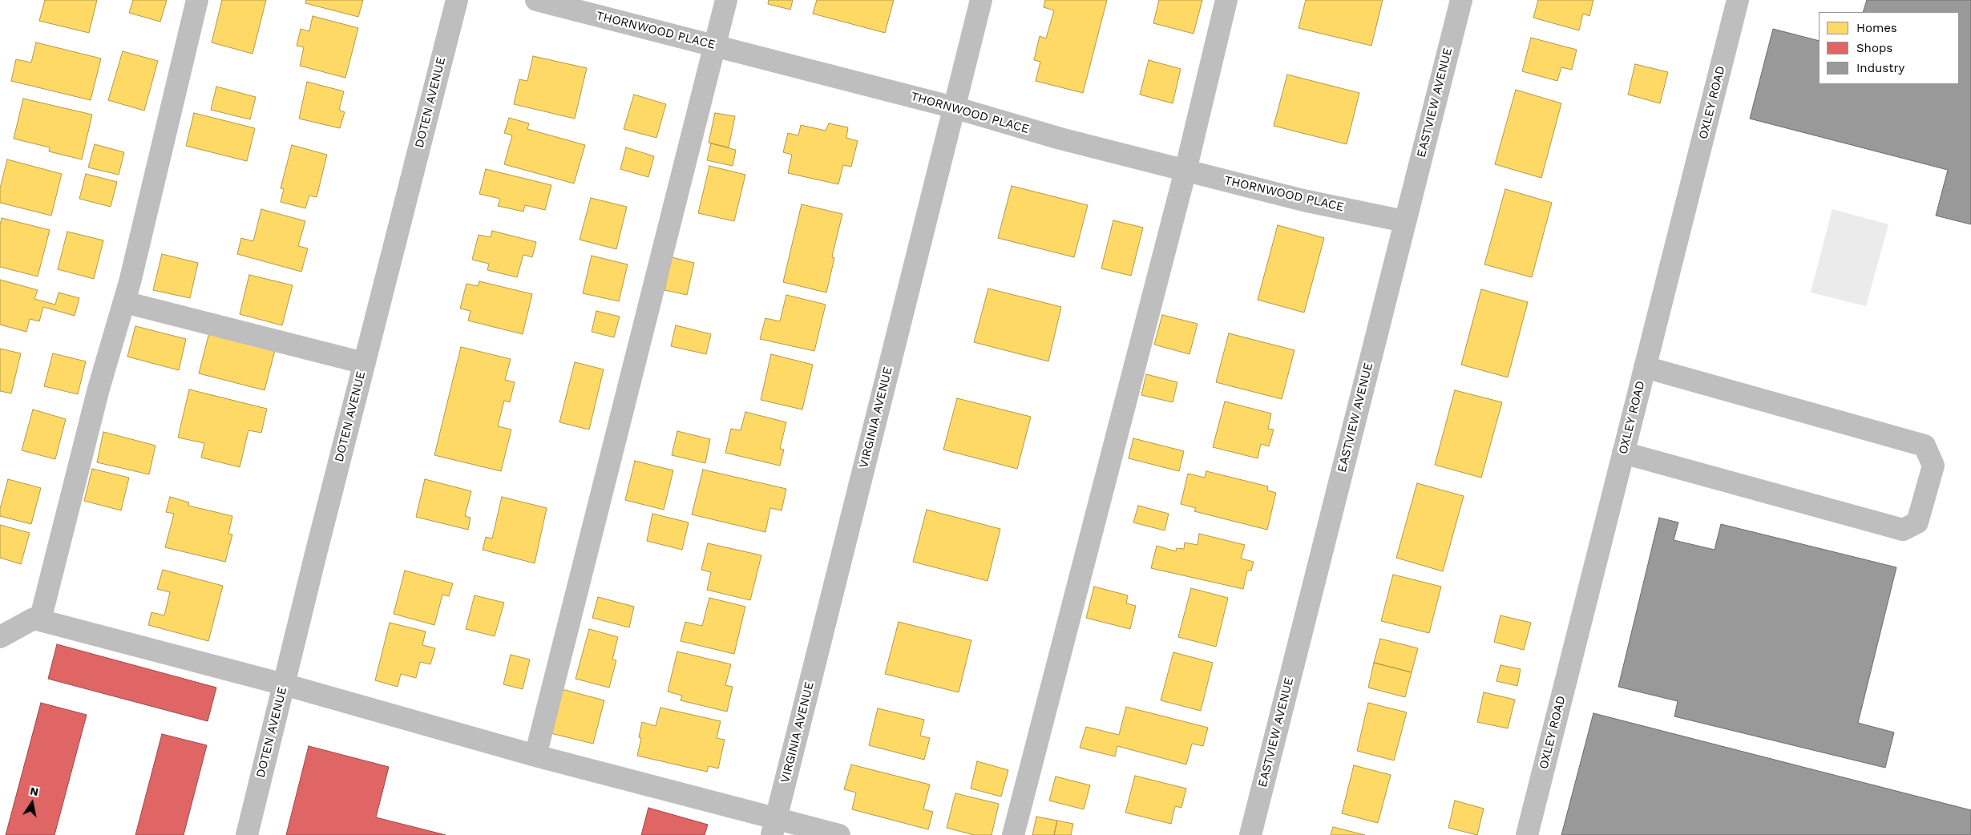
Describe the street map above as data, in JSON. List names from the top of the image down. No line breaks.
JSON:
{"streets":{"street":["THORNWOOD PLACE","DOTEN AVENUE","EASTVIEW AVENUE","OXLEY ROAD","VIRGINIA AVENUE"]},"crossings":[["THORNWOOD PLACE","EASTVIEW AVENUE"],["THORNWOOD PLACE","VIRGINIA AVENUE"]],"legend":["Homes","Shops","Industry"],"north":"top"}
